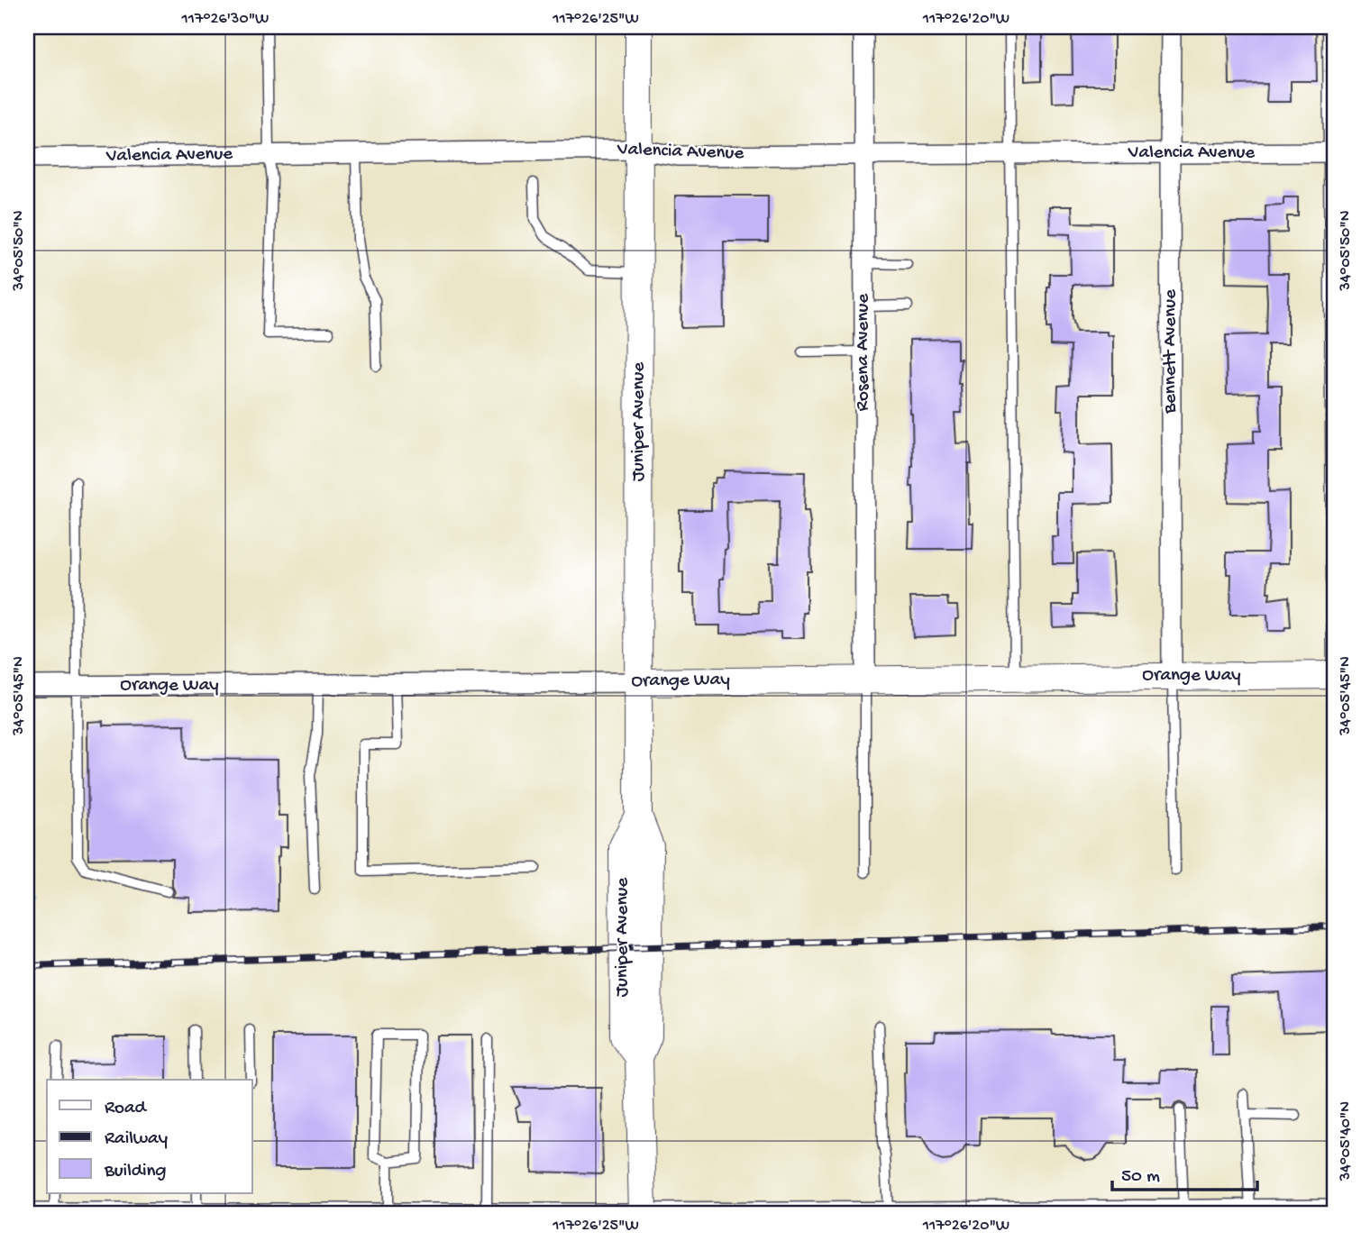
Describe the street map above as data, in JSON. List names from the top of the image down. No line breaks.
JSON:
{"streets":{"street":["Valencia Avenue","Bennett Avenue","Rosena Avenue","Juniper Avenue","Orange Way"]},"crossings":[["Valencia Avenue","Bennett Avenue"],["Valencia Avenue","Rosena Avenue"],["Valencia Avenue","Juniper Avenue"],["Bennett Avenue","Orange Way"],["Rosena Avenue","Orange Way"],["Juniper Avenue","Orange Way"]],"legend":["Road","Railway","Building"],"scale_bar":"50 m","coordinates":["117°26'30\"W","117°26'25\"W","117°26'20\"W","34°05'50\"N","34°05'45\"N","34°05'40\"N"]}
